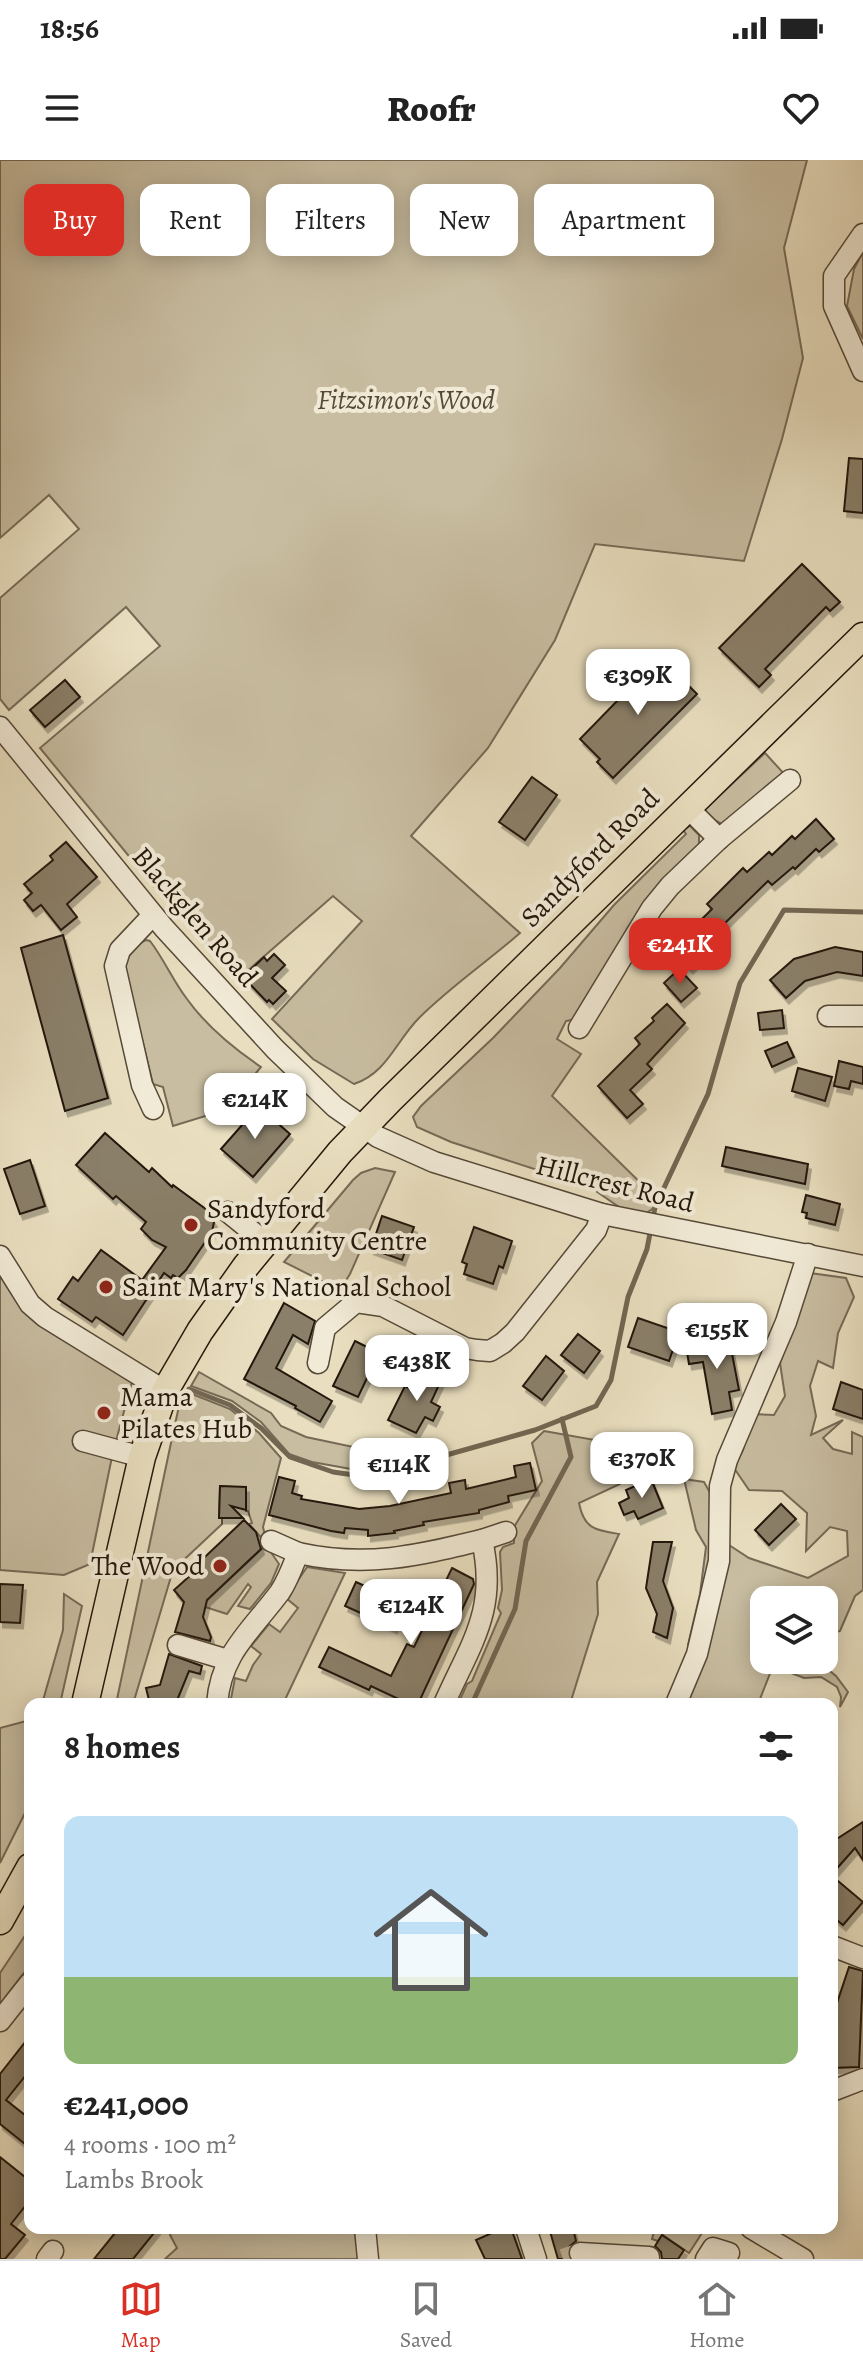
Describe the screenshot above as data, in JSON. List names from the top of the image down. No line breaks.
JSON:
{"streets":{"main road":["Sandyford Road"],"street":["Blackglen Road","Hillcrest Road"]},"crossings":[["Sandyford Road","Blackglen Road"],["Sandyford Road","Hillcrest Road"],["Blackglen Road","Hillcrest Road"]],"parks":["Fitzsimon's Wood"],"places":["Sandyford Community Centre","Saint Mary's National School","Mama Pilates Hub","The Wood"],"page":{"status":"18:56","header":"Roofr","chip":["Buy","Rent","Filters","New","Apartment"],"price":["€309K","€241K","€214K","€155K","€438K","€370K","€114K","€124K"],"heading":"8 homes","list":[{"name":"€241,000","note":"4 rooms · 100 m² · Lambs Brook"}],"tabs":["Map","Saved","Home"]}}
